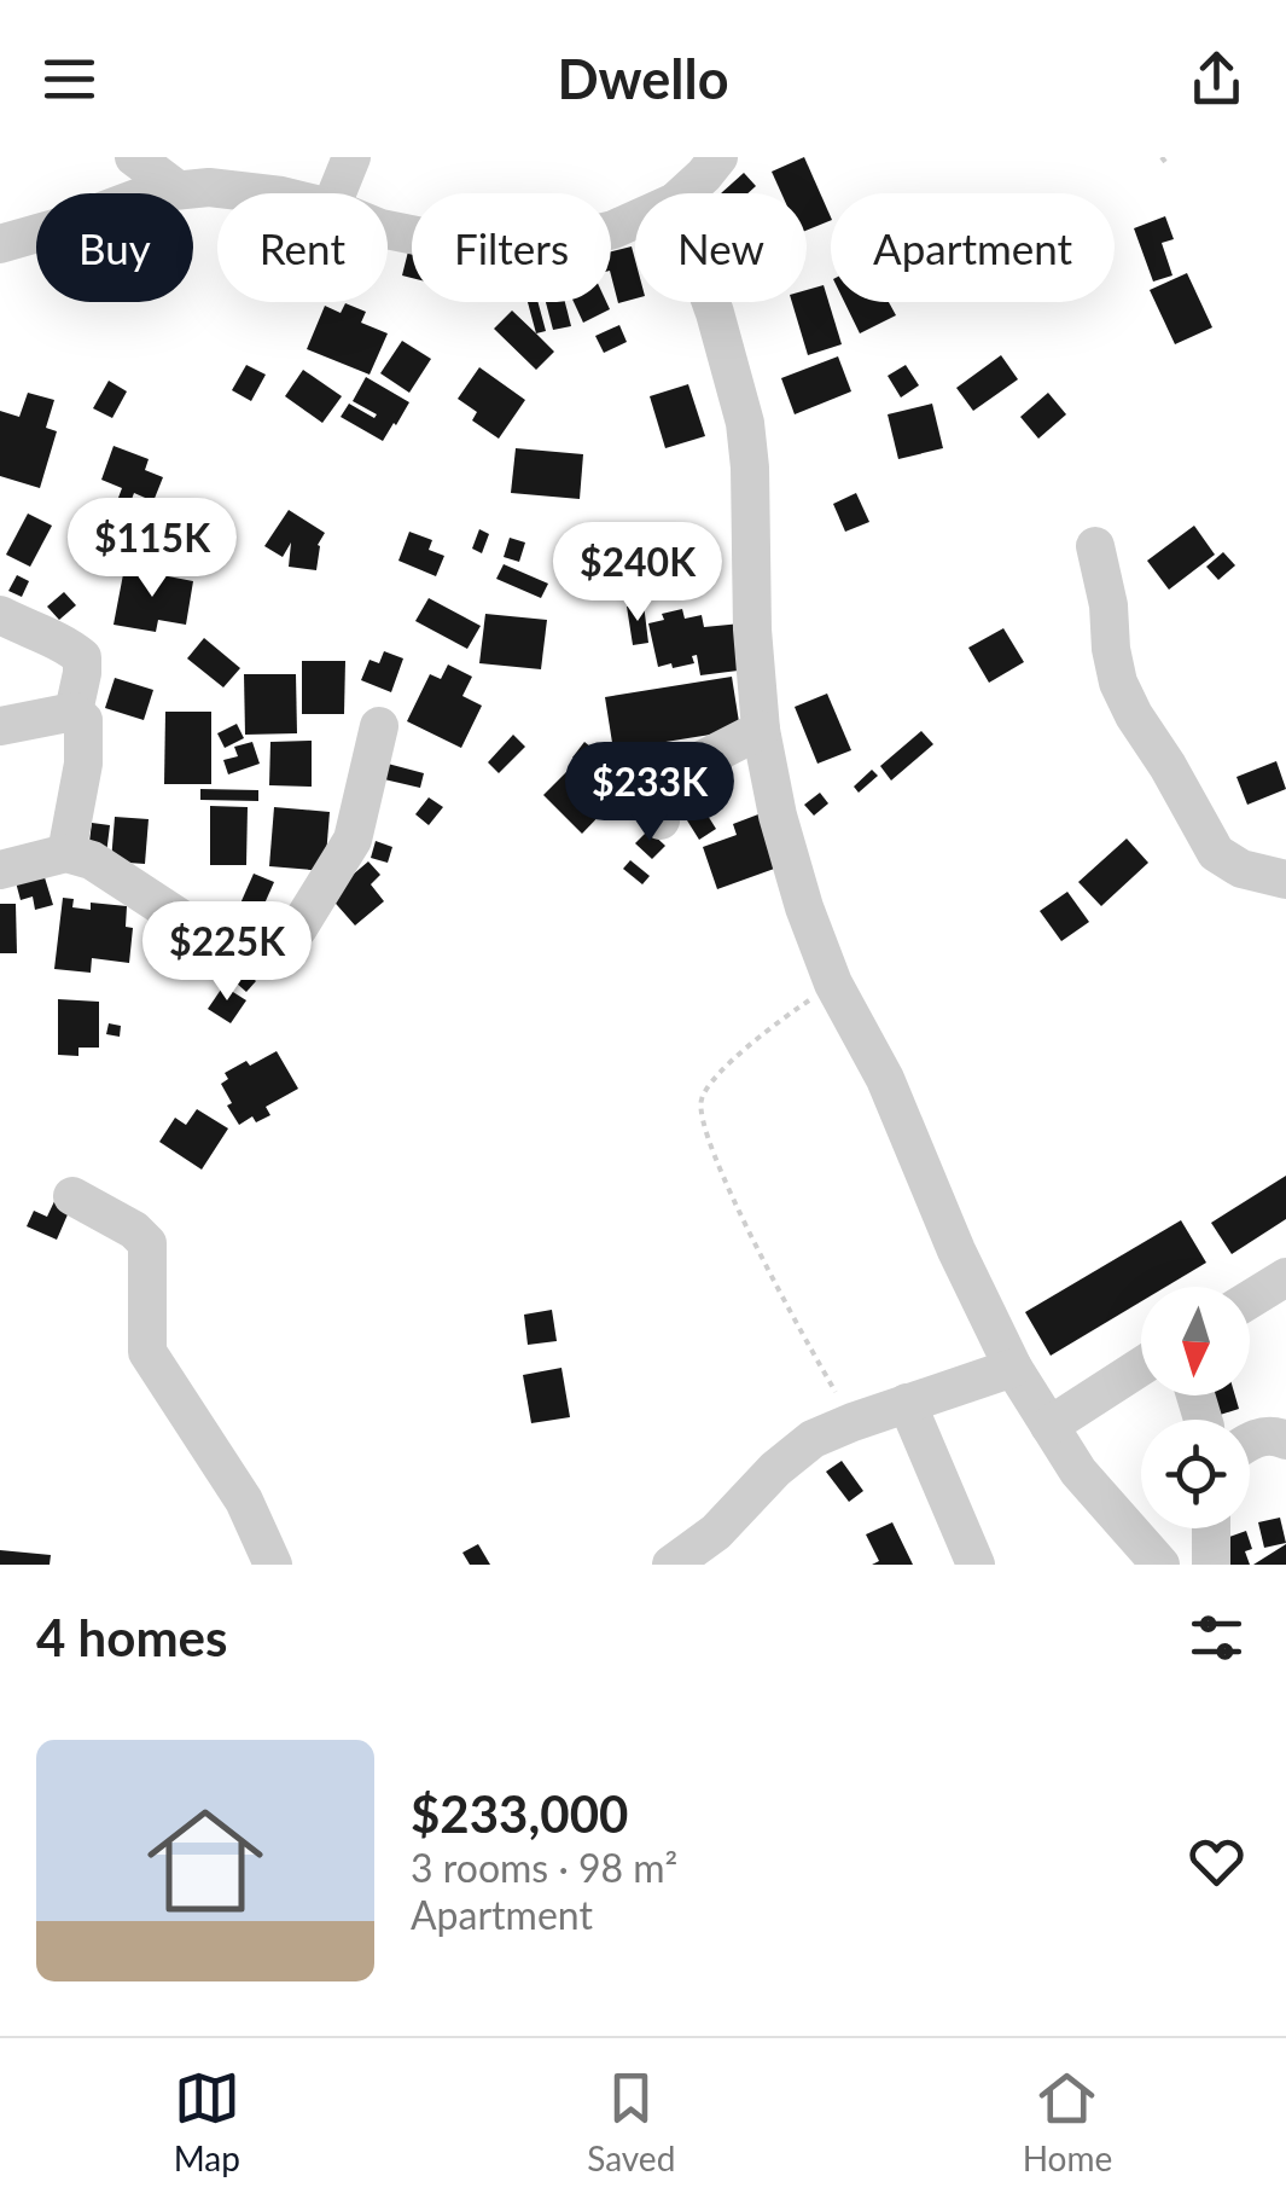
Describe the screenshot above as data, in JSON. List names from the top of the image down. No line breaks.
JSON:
{"north":"bottom","page":{"header":"Dwello","chip":["Buy","Rent","Filters","New","Apartment"],"price":["$115K","$240K","$233K","$225K"],"heading":"4 homes","list":[{"name":"$233,000","note":"3 rooms · 98 m² · Apartment"}],"tabs":["Map","Saved","Home"]}}
